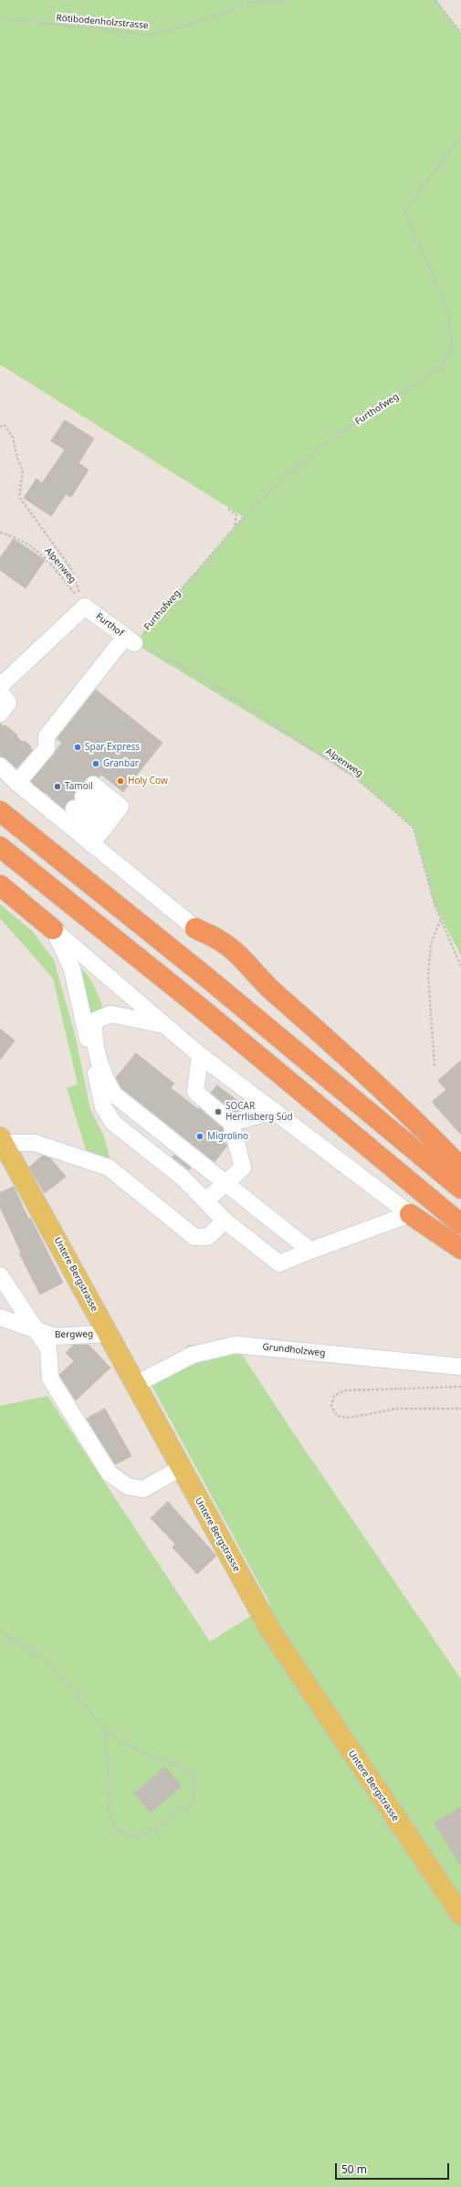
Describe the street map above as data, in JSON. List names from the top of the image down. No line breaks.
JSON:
{"streets":{"main road":["Untere Bergstrasse"],"street":["Furthof","Bergweg","Grundholzweg"],"path":["Rötibodenholzstrasse","Furthofweg","Alpenweg"]},"crossings":[["Furthofweg","Alpenweg"],["Furthofweg","Furthof"],["Alpenweg","Furthof"],["Untere Bergstrasse","Bergweg"],["Untere Bergstrasse","Grundholzweg"]],"places":["Spar Express","Granbar","Holy Cow","Tamoil","SOCAR Herrlisberg Süd","Migrolino"],"scale_bar":"50 m"}
